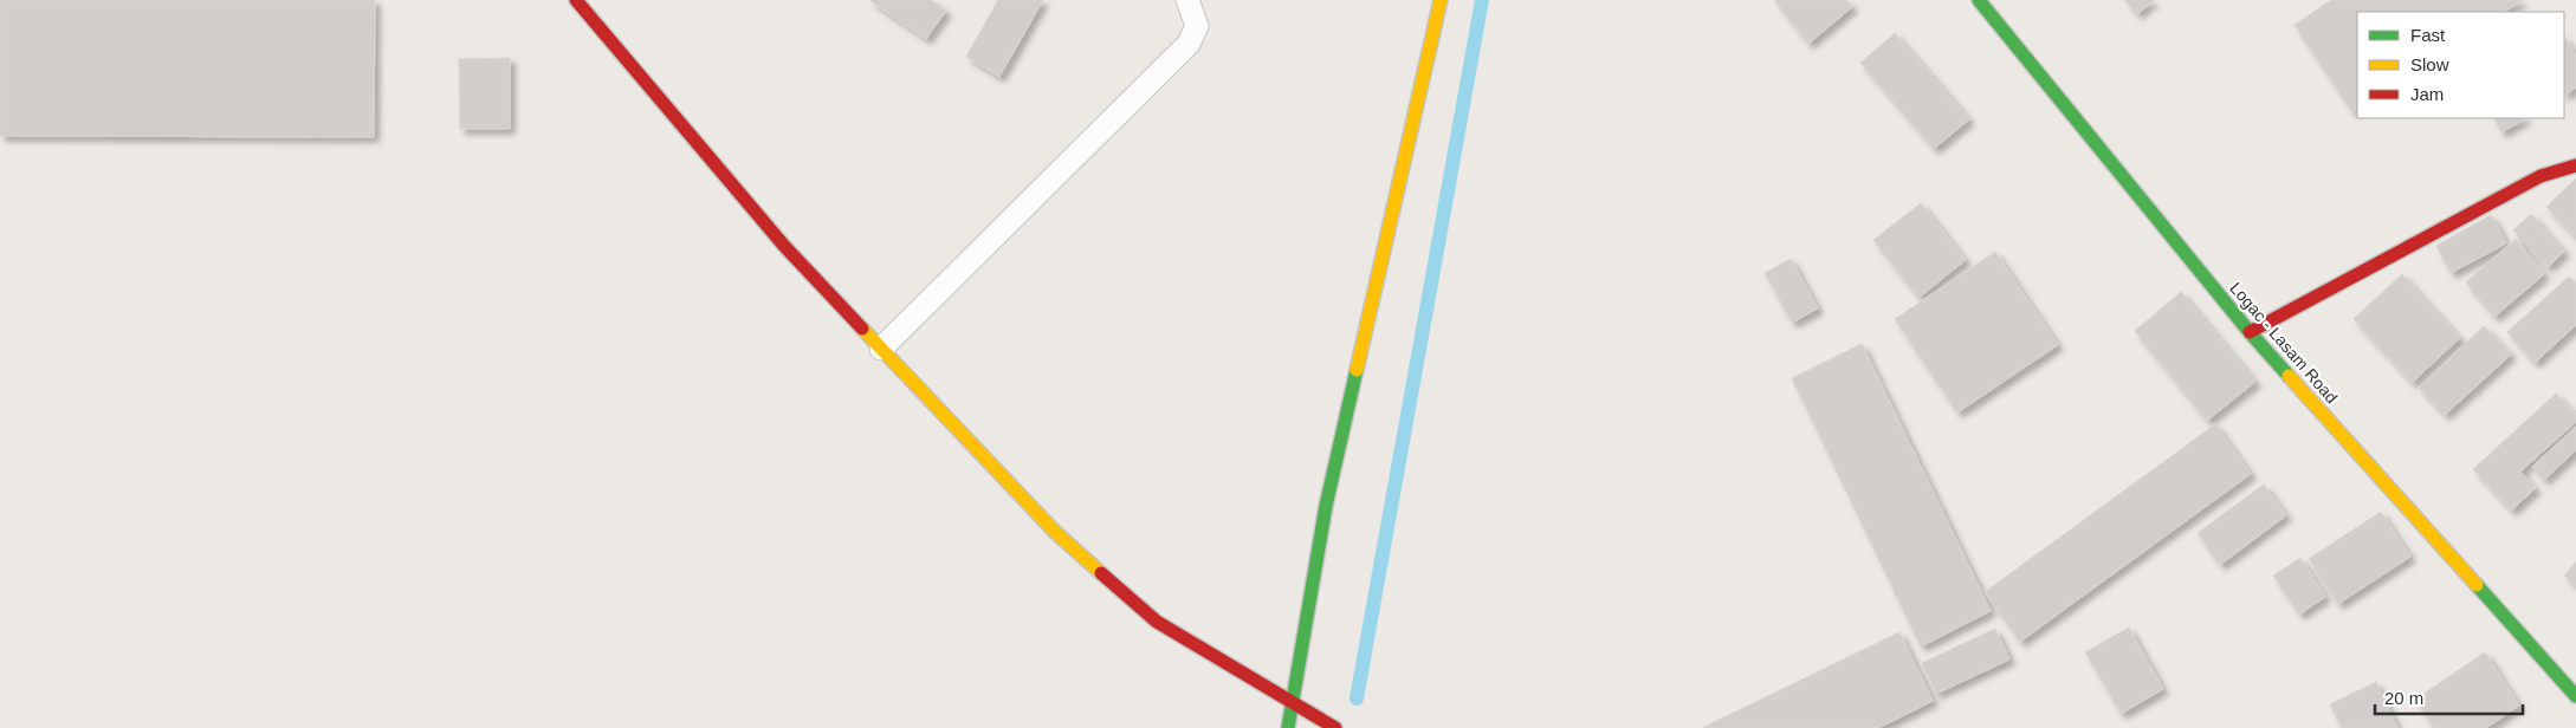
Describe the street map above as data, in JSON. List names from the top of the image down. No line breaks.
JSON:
{"streets":{"street":["Logac - Lasam Road"]},"legend":["Fast","Slow","Jam"],"scale_bar":"20 m"}
